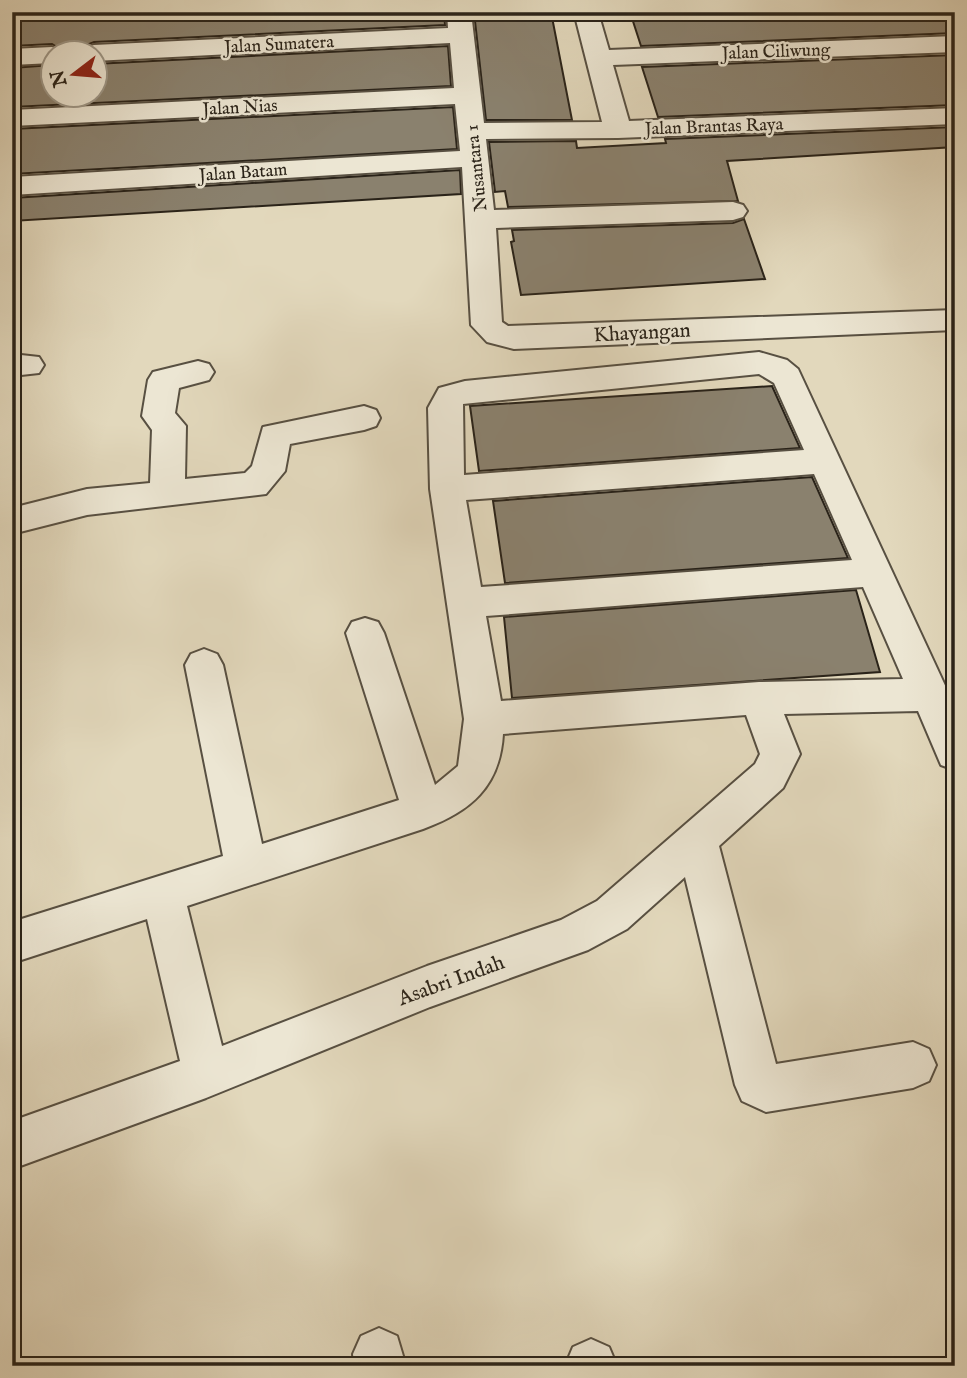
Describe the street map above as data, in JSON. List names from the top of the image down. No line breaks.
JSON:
{"streets":{"street":["Jalan Sumatera","Jalan Ciliwung","Jalan Nias","Jalan Brantas Raya","Nusantara 1","Jalan Batam","Khayangan","Asabri Indah"]},"crossings":[["Jalan Sumatera","Nusantara 1"],["Jalan Nias","Nusantara 1"],["Jalan Brantas Raya","Nusantara 1"],["Jalan Brantas Raya","Jalan Batam"],["Nusantara 1","Jalan Batam"],["Nusantara 1","Khayangan"]],"north":"left"}
